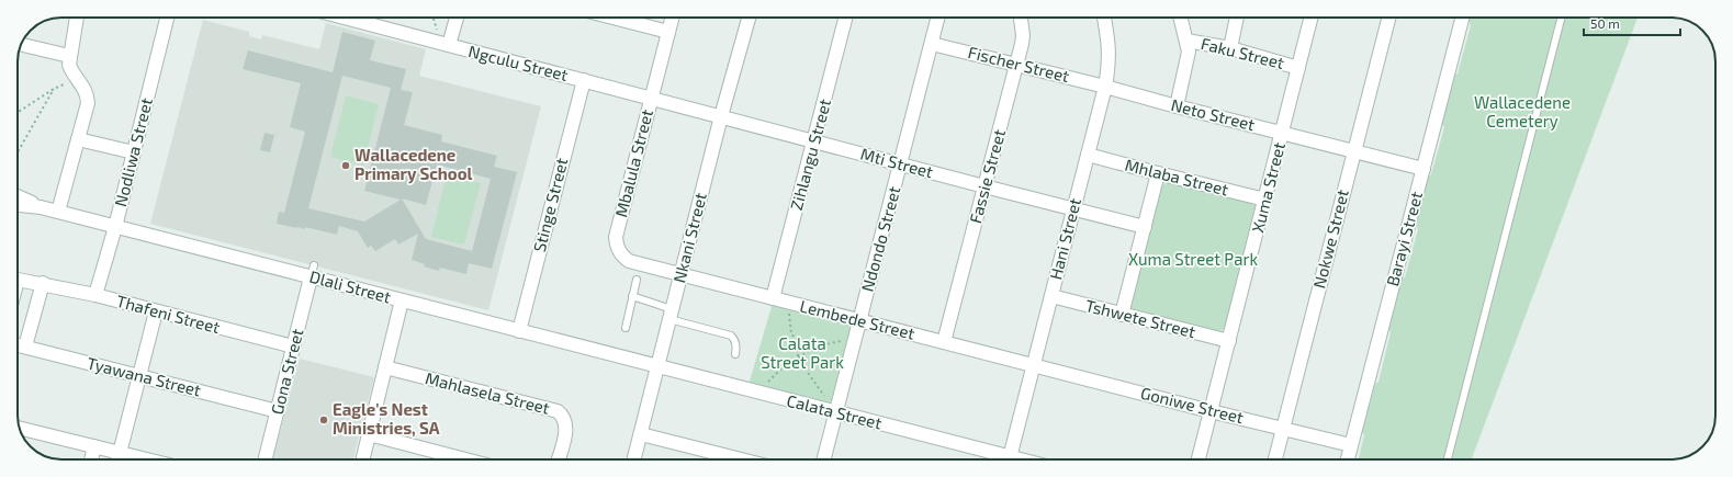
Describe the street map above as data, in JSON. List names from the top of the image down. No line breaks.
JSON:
{"streets":{"street":["Faku Street","Ngculu Street","Fischer Street","Neto Street","Nodliwa Street","Zihlangu Street","Mbalula Street","Mti Street","Fassie Street","Mhlaba Street","Xuma Street","Stinge Street","Nkani Street","Ndondo Street","Hani Street","Nokwe Street","Barayi Street","Dlali Street","Thafeni Street","Tshwete Street","Lembede Street","Gona Street","Tyawana Street","Mahlasela Street","Goniwe Street","Calata Street"]},"crossings":[["Faku Street","Xuma Street"],["Ngculu Street","Mbalula Street"],["Ngculu Street","Mti Street"],["Ngculu Street","Stinge Street"],["Ngculu Street","Nkani Street"],["Fischer Street","Neto Street"],["Fischer Street","Fassie Street"],["Fischer Street","Ndondo Street"],["Fischer Street","Hani Street"],["Neto Street","Xuma Street"],["Neto Street","Hani Street"],["Neto Street","Nokwe Street"],["Neto Street","Barayi Street"],["Nodliwa Street","Dlali Street"],["Nodliwa Street","Thafeni Street"],["Zihlangu Street","Mti Street"],["Zihlangu Street","Lembede Street"],["Mbalula Street","Nkani Street"],["Mbalula Street","Lembede Street"],["Mti Street","Fassie Street"],["Mti Street","Nkani Street"],["Mti Street","Ndondo Street"],["Mti Street","Hani Street"],["Fassie Street","Lembede Street"],["Mhlaba Street","Xuma Street"],["Mhlaba Street","Hani Street"],["Xuma Street","Tshwete Street"],["Xuma Street","Goniwe Street"],["Stinge Street","Dlali Street"],["Nkani Street","Dlali Street"],["Nkani Street","Lembede Street"],["Nkani Street","Calata Street"],["Ndondo Street","Lembede Street"],["Ndondo Street","Calata Street"],["Hani Street","Tshwete Street"],["Hani Street","Lembede Street"],["Hani Street","Goniwe Street"],["Nokwe Street","Goniwe Street"],["Barayi Street","Goniwe Street"],["Dlali Street","Gona Street"],["Dlali Street","Calata Street"],["Thafeni Street","Gona Street"],["Lembede Street","Goniwe Street"],["Gona Street","Tyawana Street"]],"parks":["Wallacedene Cemetery","Xuma Street Park","Calata Street Park"],"places":["Wallacedene Primary School","Eagle's Nest Ministries, SA"],"scale_bar":"50 m"}
